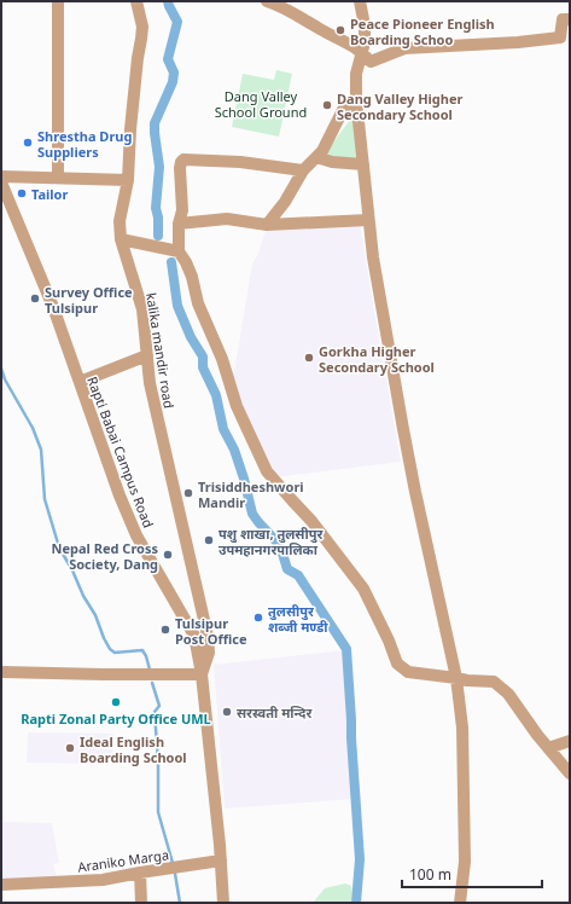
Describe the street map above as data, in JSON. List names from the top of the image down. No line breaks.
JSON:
{"streets":{"street":["kalika mandir road","Rapti Babai Campus Road","Araniko Marga"]},"crossings":[["kalika mandir road","Rapti Babai Campus Road"],["Rapti Babai Campus Road","Araniko Marga"]],"parks":["Dang Valley School Ground"],"places":["Peace Pioneer English Boarding Schoo","Dang Valley Higher Secondary School","Shrestha Drug Suppliers","Tailor","Survey Office Tulsipur","Gorkha Higher Secondary School","Trisiddheshwori Mandir","पशु शाखा, तुलसीपुर उपमहानगरपालिका","Nepal Red Cross Society, Dang","तुलसीपुर शब्जी मण्डी","Tulsipur Post Office","Rapti Zonal Party Office UML","सरस्वती मन्दिर","Ideal English Boarding School"],"scale_bar":"100 m"}
